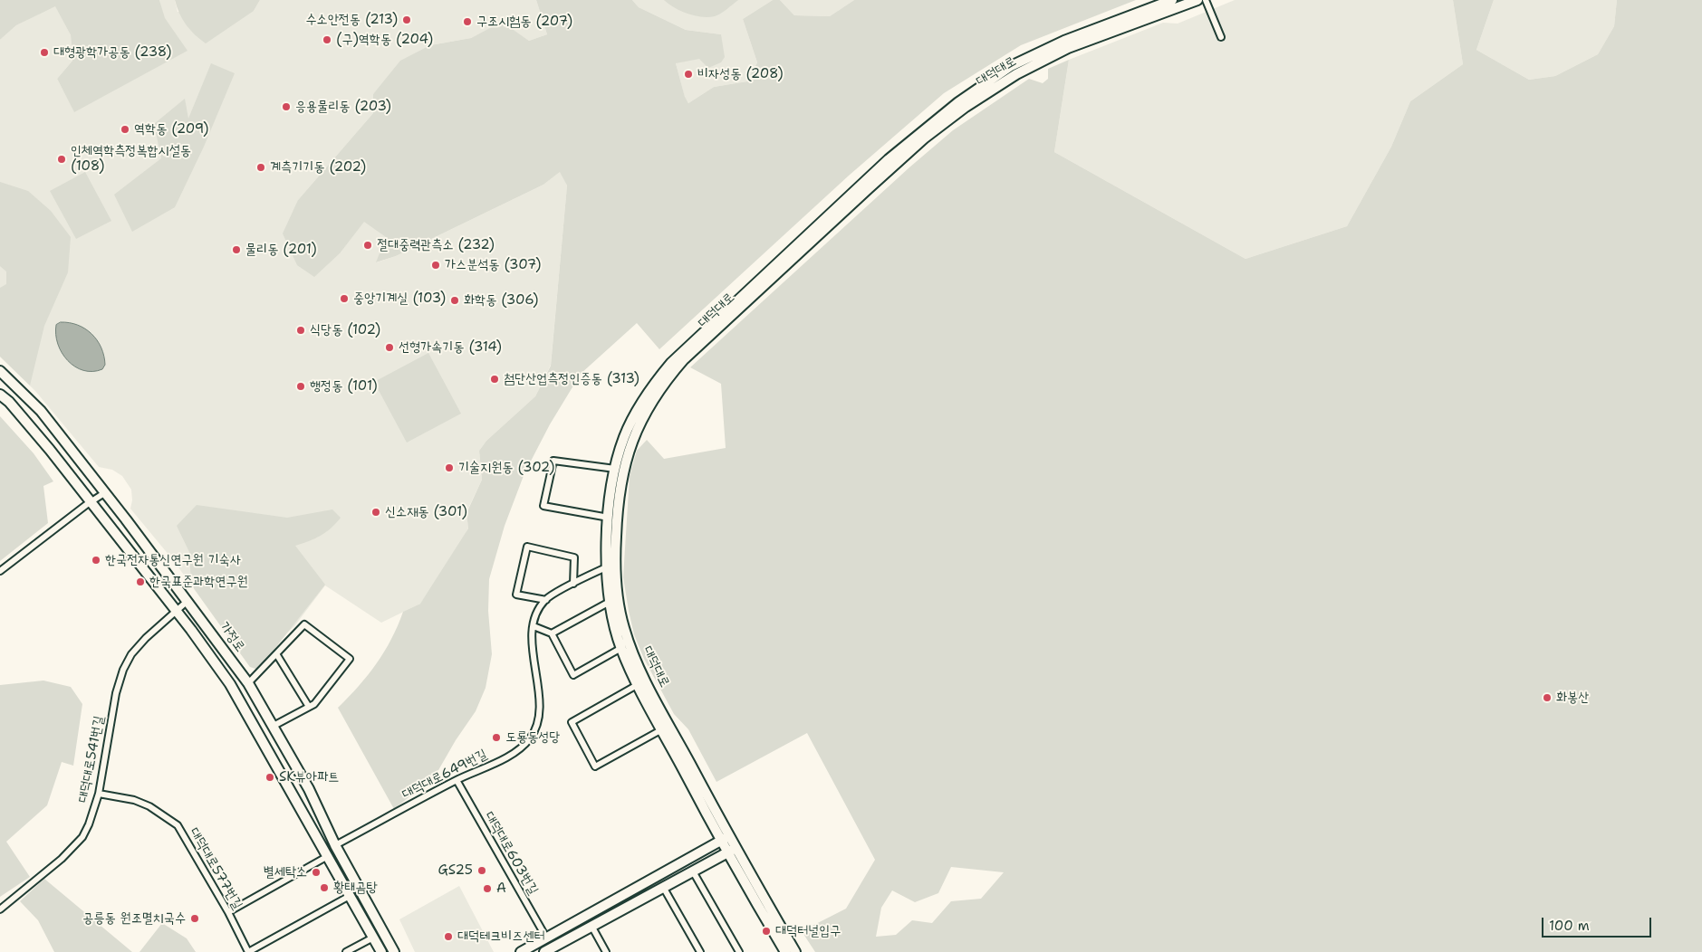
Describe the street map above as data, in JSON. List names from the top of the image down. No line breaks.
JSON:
{"streets":{"main road":["대덕대로","가정로"],"street":["대덕대로541번길","대덕대로649번길","대덕대로603번길","대덕대로577번길"]},"crossings":[["대덕대로","대덕대로649번길"],["가정로","대덕대로541번길"],["가정로","대덕대로649번길"],["대덕대로541번길","대덕대로577번길"],["대덕대로649번길","대덕대로603번길"]],"places":["수소안전동 (213)","구조시험동 (207)","(구)역학동 (204)","대형광학가공동 (238)","비자성동 (208)","응용물리동 (203)","역학동 (209)","인체역학측정복합시설동 (108)","계측기기동 (202)","절대중력관측소 (232)","물리동 (201)","가스분석동 (307)","중앙기계실 (103)","화학동 (306)","식당동 (102)","선형가속기동 (314)","첨단산업측정인증동 (313)","행정동 (101)","기술지원동 (302)","신소재동 (301)","한국전자통신연구원 기숙사","한국표준과학연구원","화봉산","도룡동성당","SK뷰아파트","GS25","별세탁소","황태곰탕","A","공릉동 원조멸치국수","대덕터널입구","대덕테크비즈센터"],"scale_bar":"100 m"}
